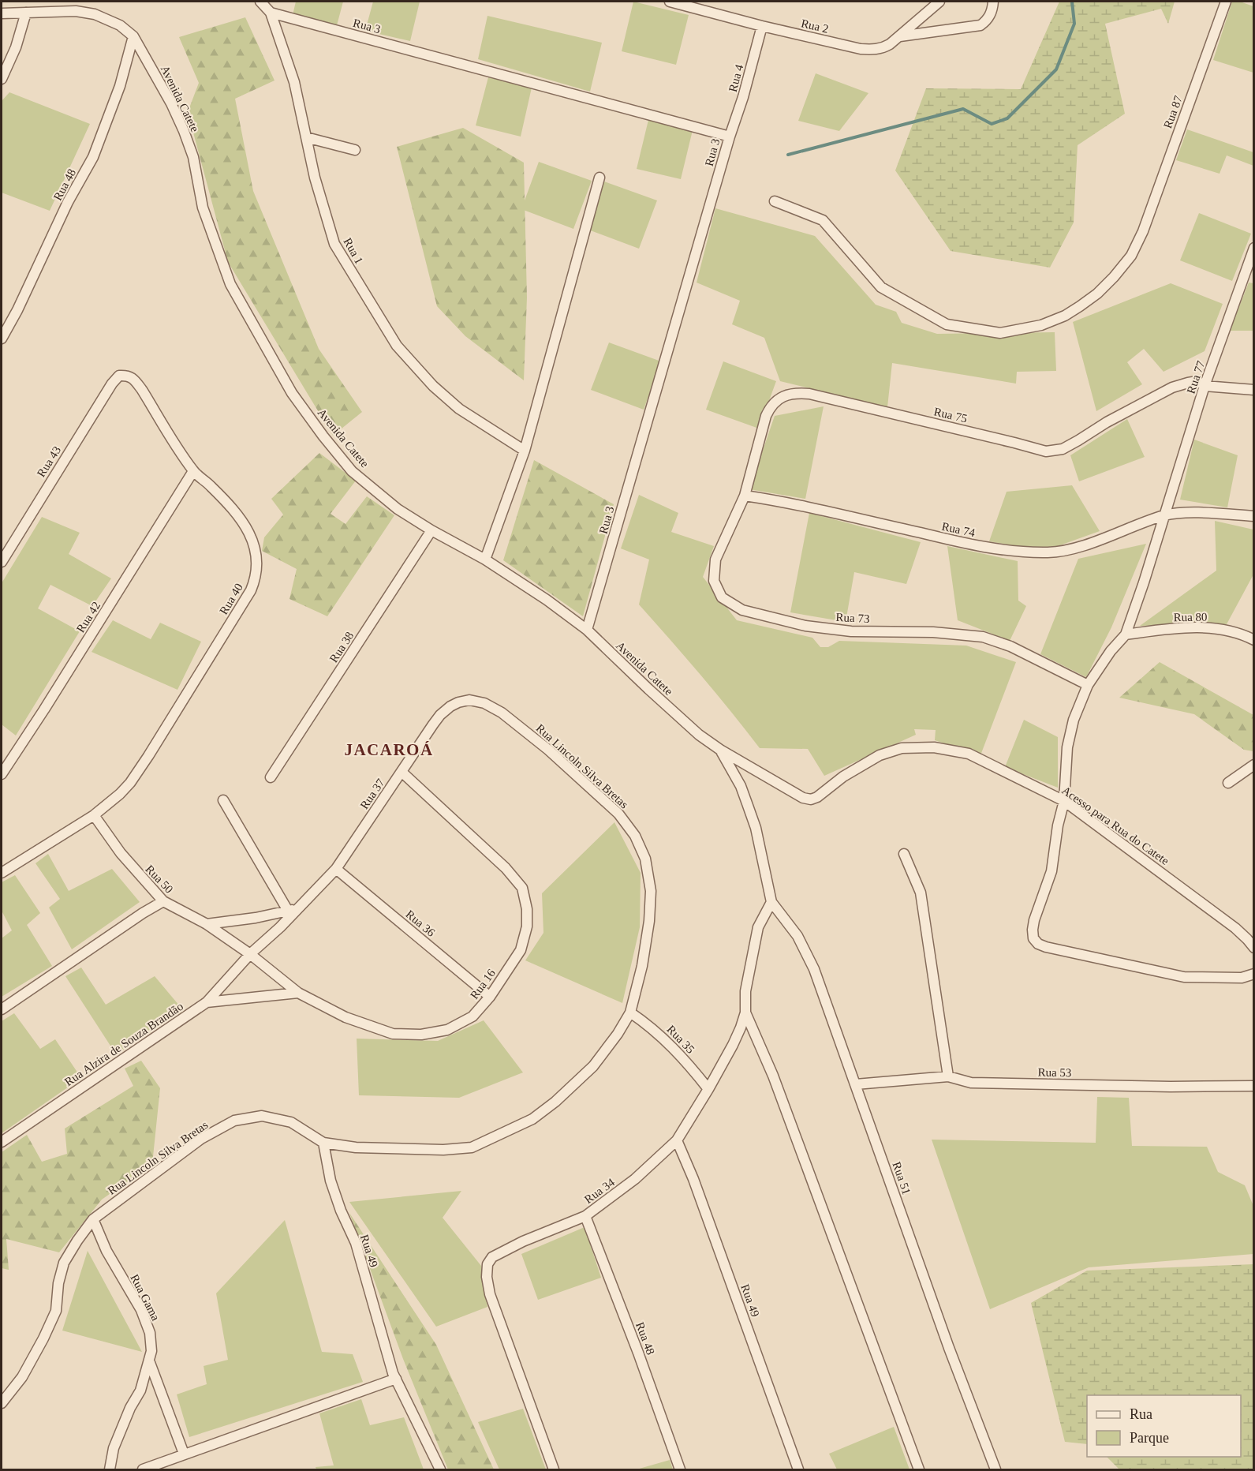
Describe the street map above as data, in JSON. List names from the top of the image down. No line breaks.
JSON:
{"streets":{"street":["Rua 3","Rua 2","Rua 4","Avenida Catete","Rua 87","Rua 48","Rua 1","Rua 77","Rua 75","Rua 43","Rua 74","Rua 40","Rua 42","Rua 80","Rua 73","Rua 38","Rua Lincoln Silva Bretas","Rua 37","Acesso para Rua do Catete","Rua 50","Rua 36","Rua 16","Rua 35","Rua Alzira de Souza Brandão","Rua 53","Rua 51","Rua 34","Rua 49","Rua Gama"]},"crossings":[["Rua 3","Rua 4"],["Rua 3","Avenida Catete"],["Rua 3","Rua 1"],["Rua 2","Rua 4"],["Avenida Catete","Rua 48"],["Avenida Catete","Rua 38"],["Avenida Catete","Acesso para Rua do Catete"],["Avenida Catete","Rua 51"],["Avenida Catete","Rua 34"],["Rua 48","Rua 34"],["Rua 77","Rua 75"],["Rua 77","Rua 74"],["Rua 75","Rua 74"],["Rua 75","Rua 73"],["Rua 43","Rua 40"],["Rua 74","Rua 73"],["Rua 40","Rua 42"],["Rua 40","Rua 50"],["Rua Lincoln Silva Bretas","Rua 37"],["Rua Lincoln Silva Bretas","Rua 35"],["Rua Lincoln Silva Bretas","Rua 49"],["Rua Lincoln Silva Bretas","Rua Gama"],["Rua 37","Rua 50"],["Rua 37","Rua 36"],["Rua 37","Rua 16"],["Rua 37","Rua Alzira de Souza Brandão"],["Rua 50","Rua 16"],["Rua 50","Rua Alzira de Souza Brandão"],["Rua 36","Rua 16"],["Rua 16","Rua Alzira de Souza Brandão"],["Rua 35","Rua 34"],["Rua 53","Rua 51"],["Rua 51","Rua 34"],["Rua 34","Rua 49"]],"districts":["JACAROÁ"],"legend":["Rua","Parque"]}
